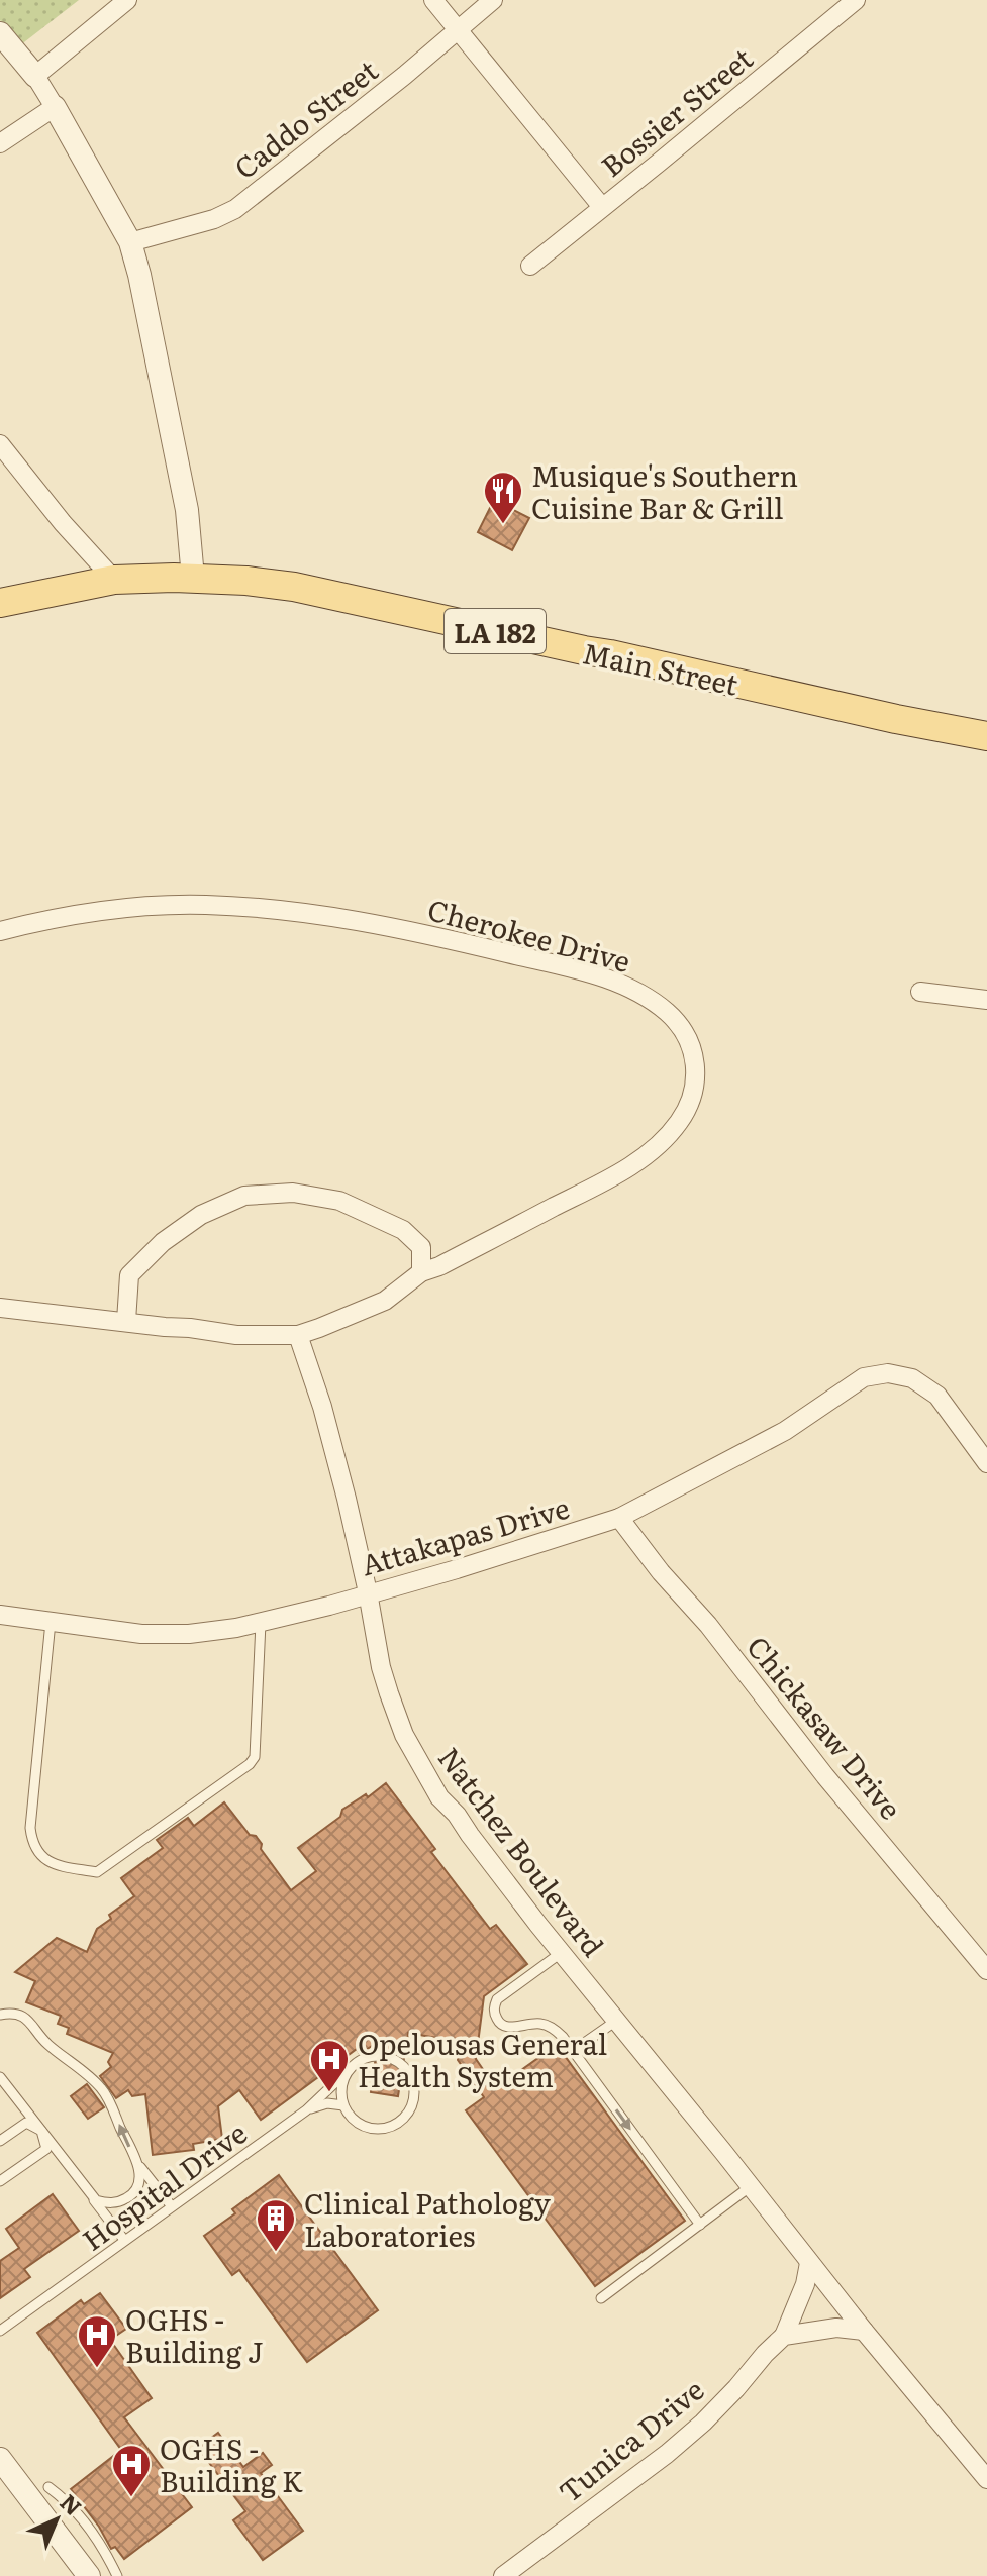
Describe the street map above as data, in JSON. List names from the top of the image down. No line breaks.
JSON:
{"streets":{"main road":["LA 182","Main Street"],"street":["Bossier Street","Caddo Street","Cherokee Drive","Attakapas Drive","Chickasaw Drive","Natchez Boulevard","Tunica Drive"],"lane":["Hospital Drive"]},"crossings":[["Cherokee Drive","Natchez Boulevard"],["Attakapas Drive","Chickasaw Drive"],["Attakapas Drive","Natchez Boulevard"],["Natchez Boulevard","Tunica Drive"]],"places":{"restaurant":["Musique's Southern Cuisine Bar & Grill"],"hospital":["Opelousas General Health System","OGHS - Building J","OGHS - Building K"],"building":["Clinical Pathology Laboratories"]},"north":"top right"}
